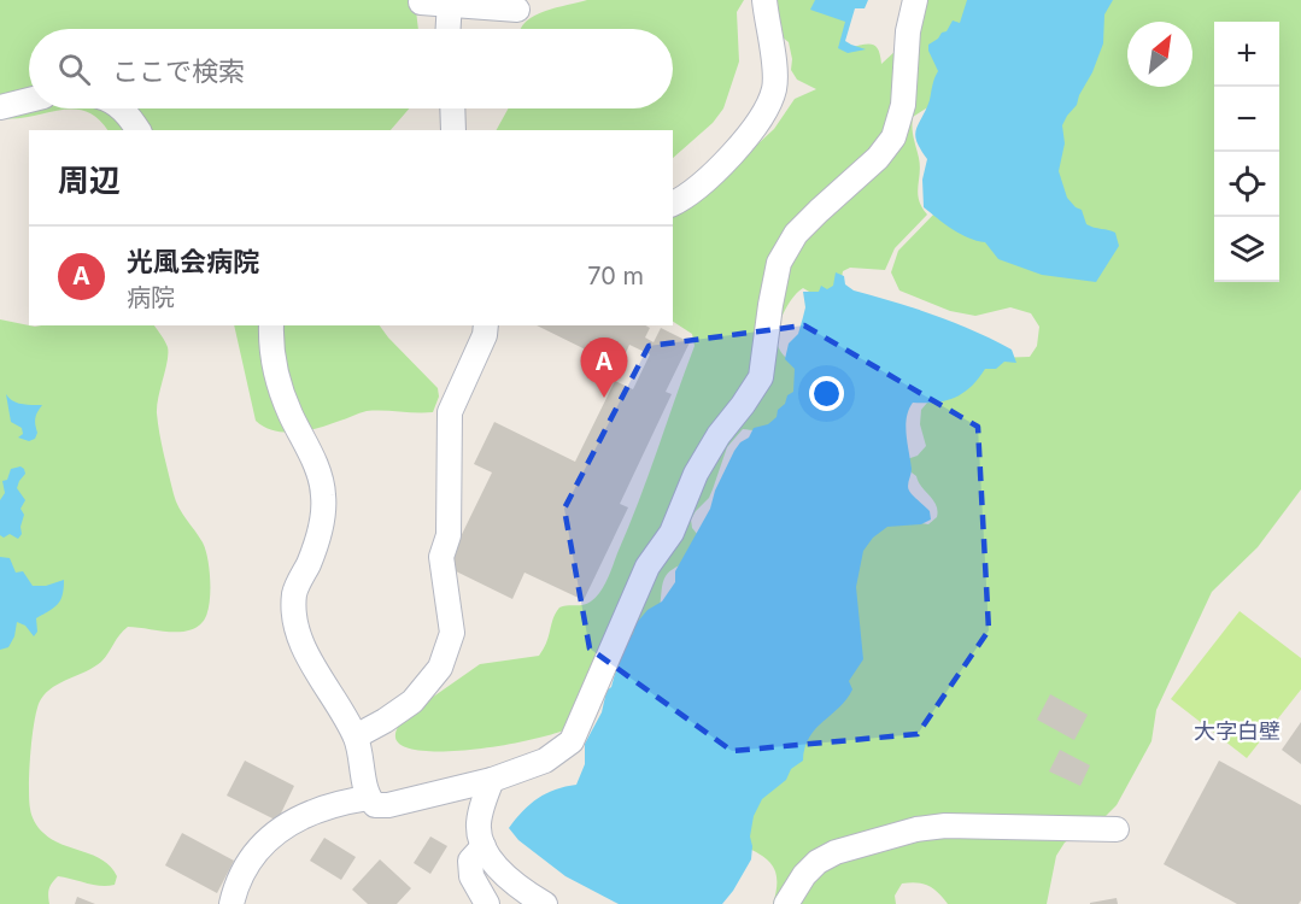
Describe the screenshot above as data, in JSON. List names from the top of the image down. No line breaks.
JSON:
{"districts":["大字白壁"],"north":"top right","page":{"map_buttons":["+","−"],"search":"ここで検索","heading":"周辺","list":[{"mark":"A","name":"光風会病院","note":"病院","value":"70 m"}],"pins":"A"}}
